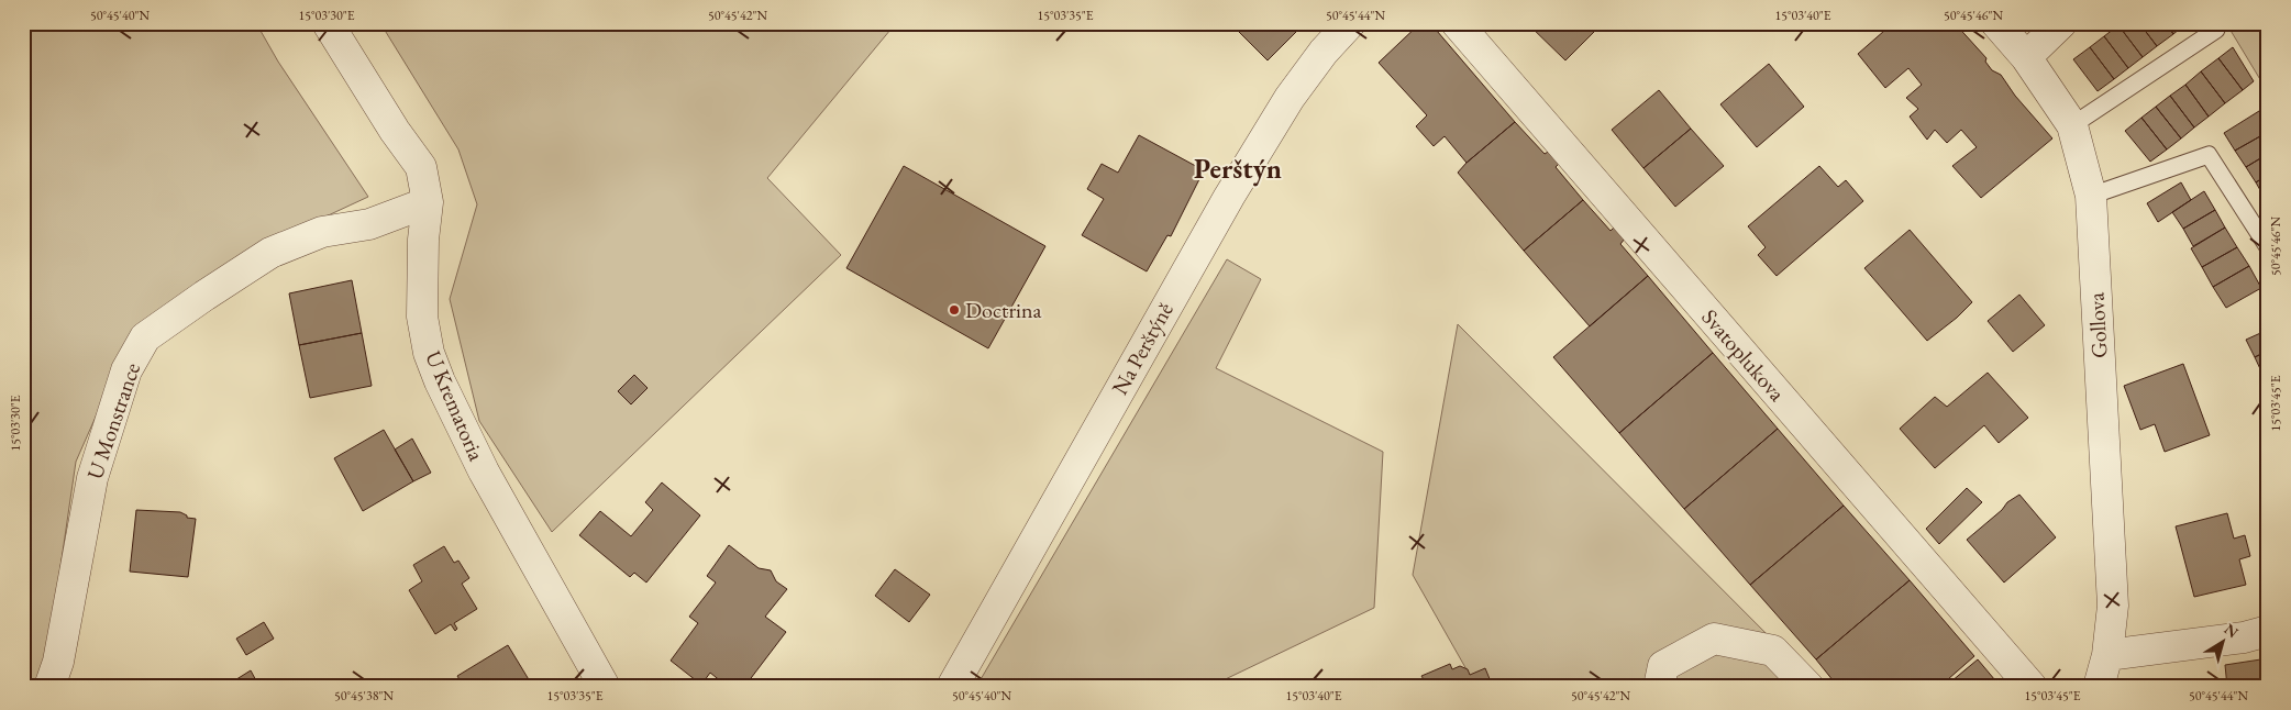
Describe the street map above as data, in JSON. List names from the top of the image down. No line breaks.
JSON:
{"streets":{"street":["Gollova","Na Perštýně","Svatoplukova","U Krematoria","U Monstrance"]},"crossings":[["U Krematoria","U Monstrance"]],"districts":["Perštýn"],"places":["Doctrina"],"north":"top right","coordinates":["50°45'40\"N","15°03'30\"E","50°45'42\"N","15°03'35\"E","50°45'44\"N","15°03'40\"E","50°45'46\"N","15°03'45\"E","50°45'38\"N"]}
